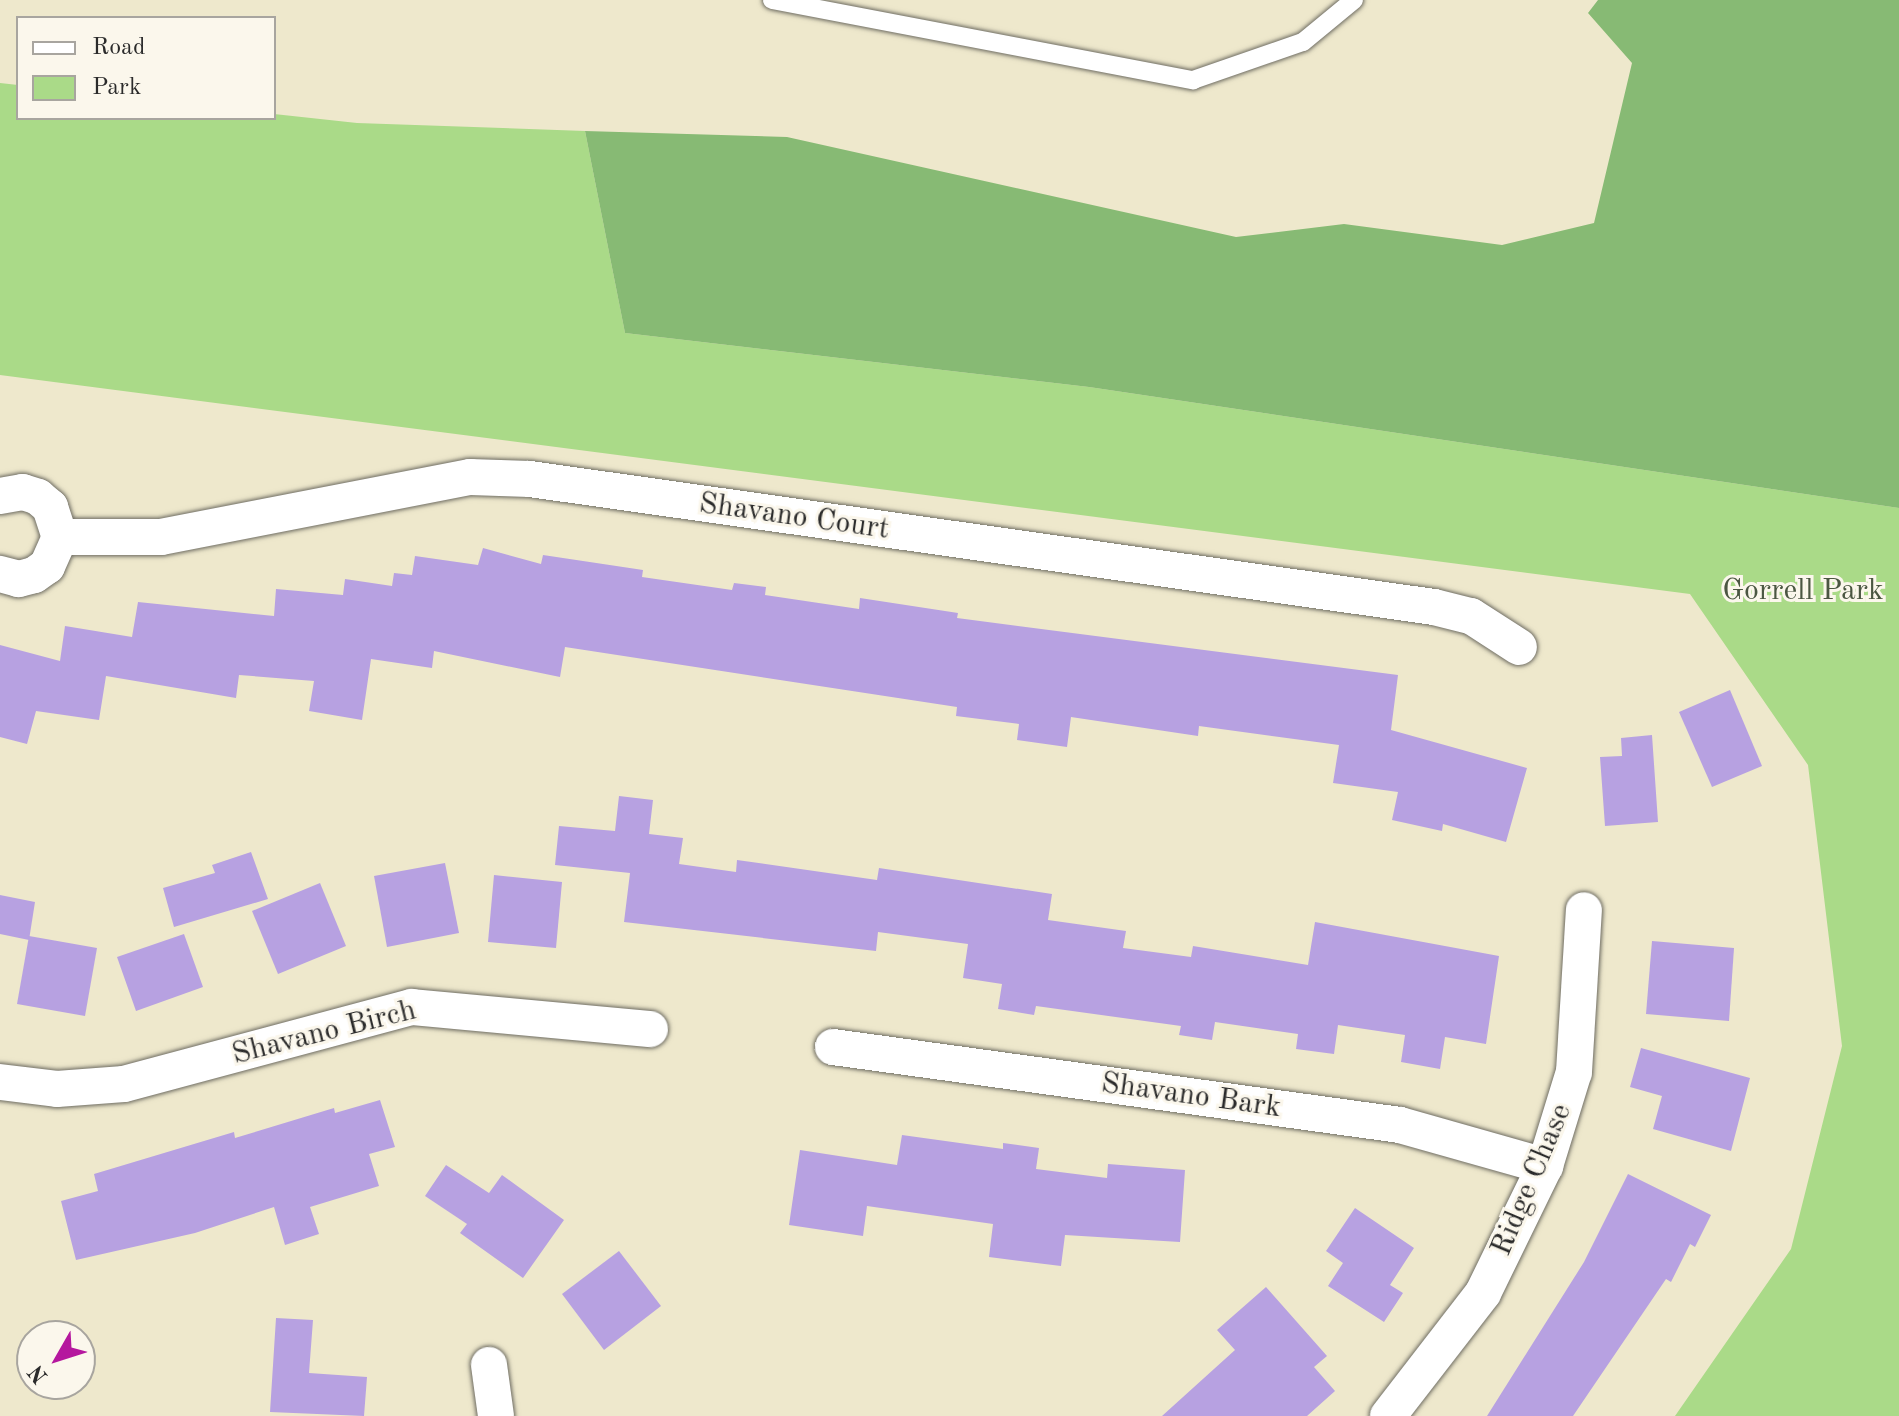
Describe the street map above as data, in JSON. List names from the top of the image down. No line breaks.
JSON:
{"streets":{"street":["Shavano Court","Shavano Birch","Shavano Bark","Ridge Chase"]},"crossings":[["Shavano Bark","Ridge Chase"]],"parks":["Gorrell Park"],"legend":["Road","Park"],"north":"bottom left"}
